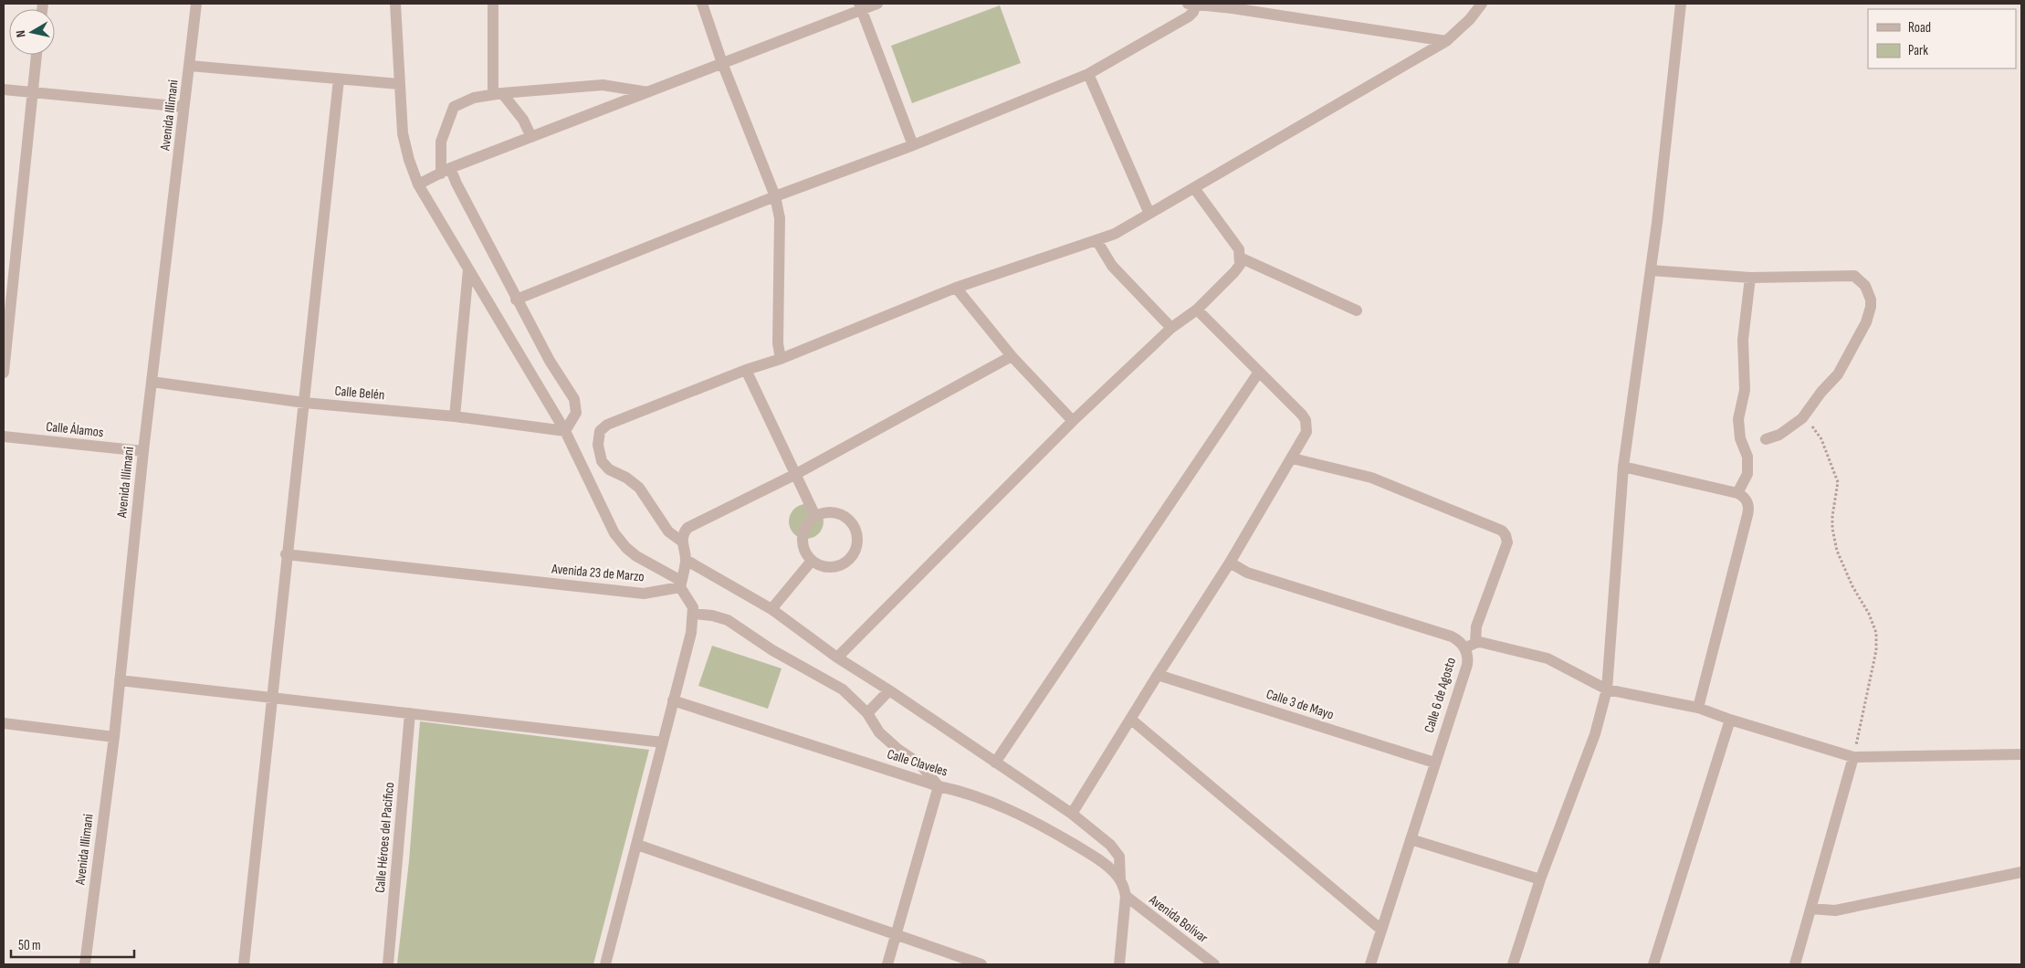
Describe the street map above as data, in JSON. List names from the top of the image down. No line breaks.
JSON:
{"streets":{"street":["Avenida Illimani","Calle Belén","Calle Álamos","Avenida 23 de Marzo","Calle 6 de Agosto","Calle 3 de Mayo","Calle Claveles","Calle Héroes del Pacifico","Avenida Bolívar"]},"crossings":[["Avenida Illimani","Calle Belén"],["Avenida Illimani","Calle Álamos"],["Calle 6 de Agosto","Calle 3 de Mayo"],["Calle Claveles","Avenida Bolívar"]],"legend":["Road","Park"],"scale_bar":"50 m","north":"left"}
